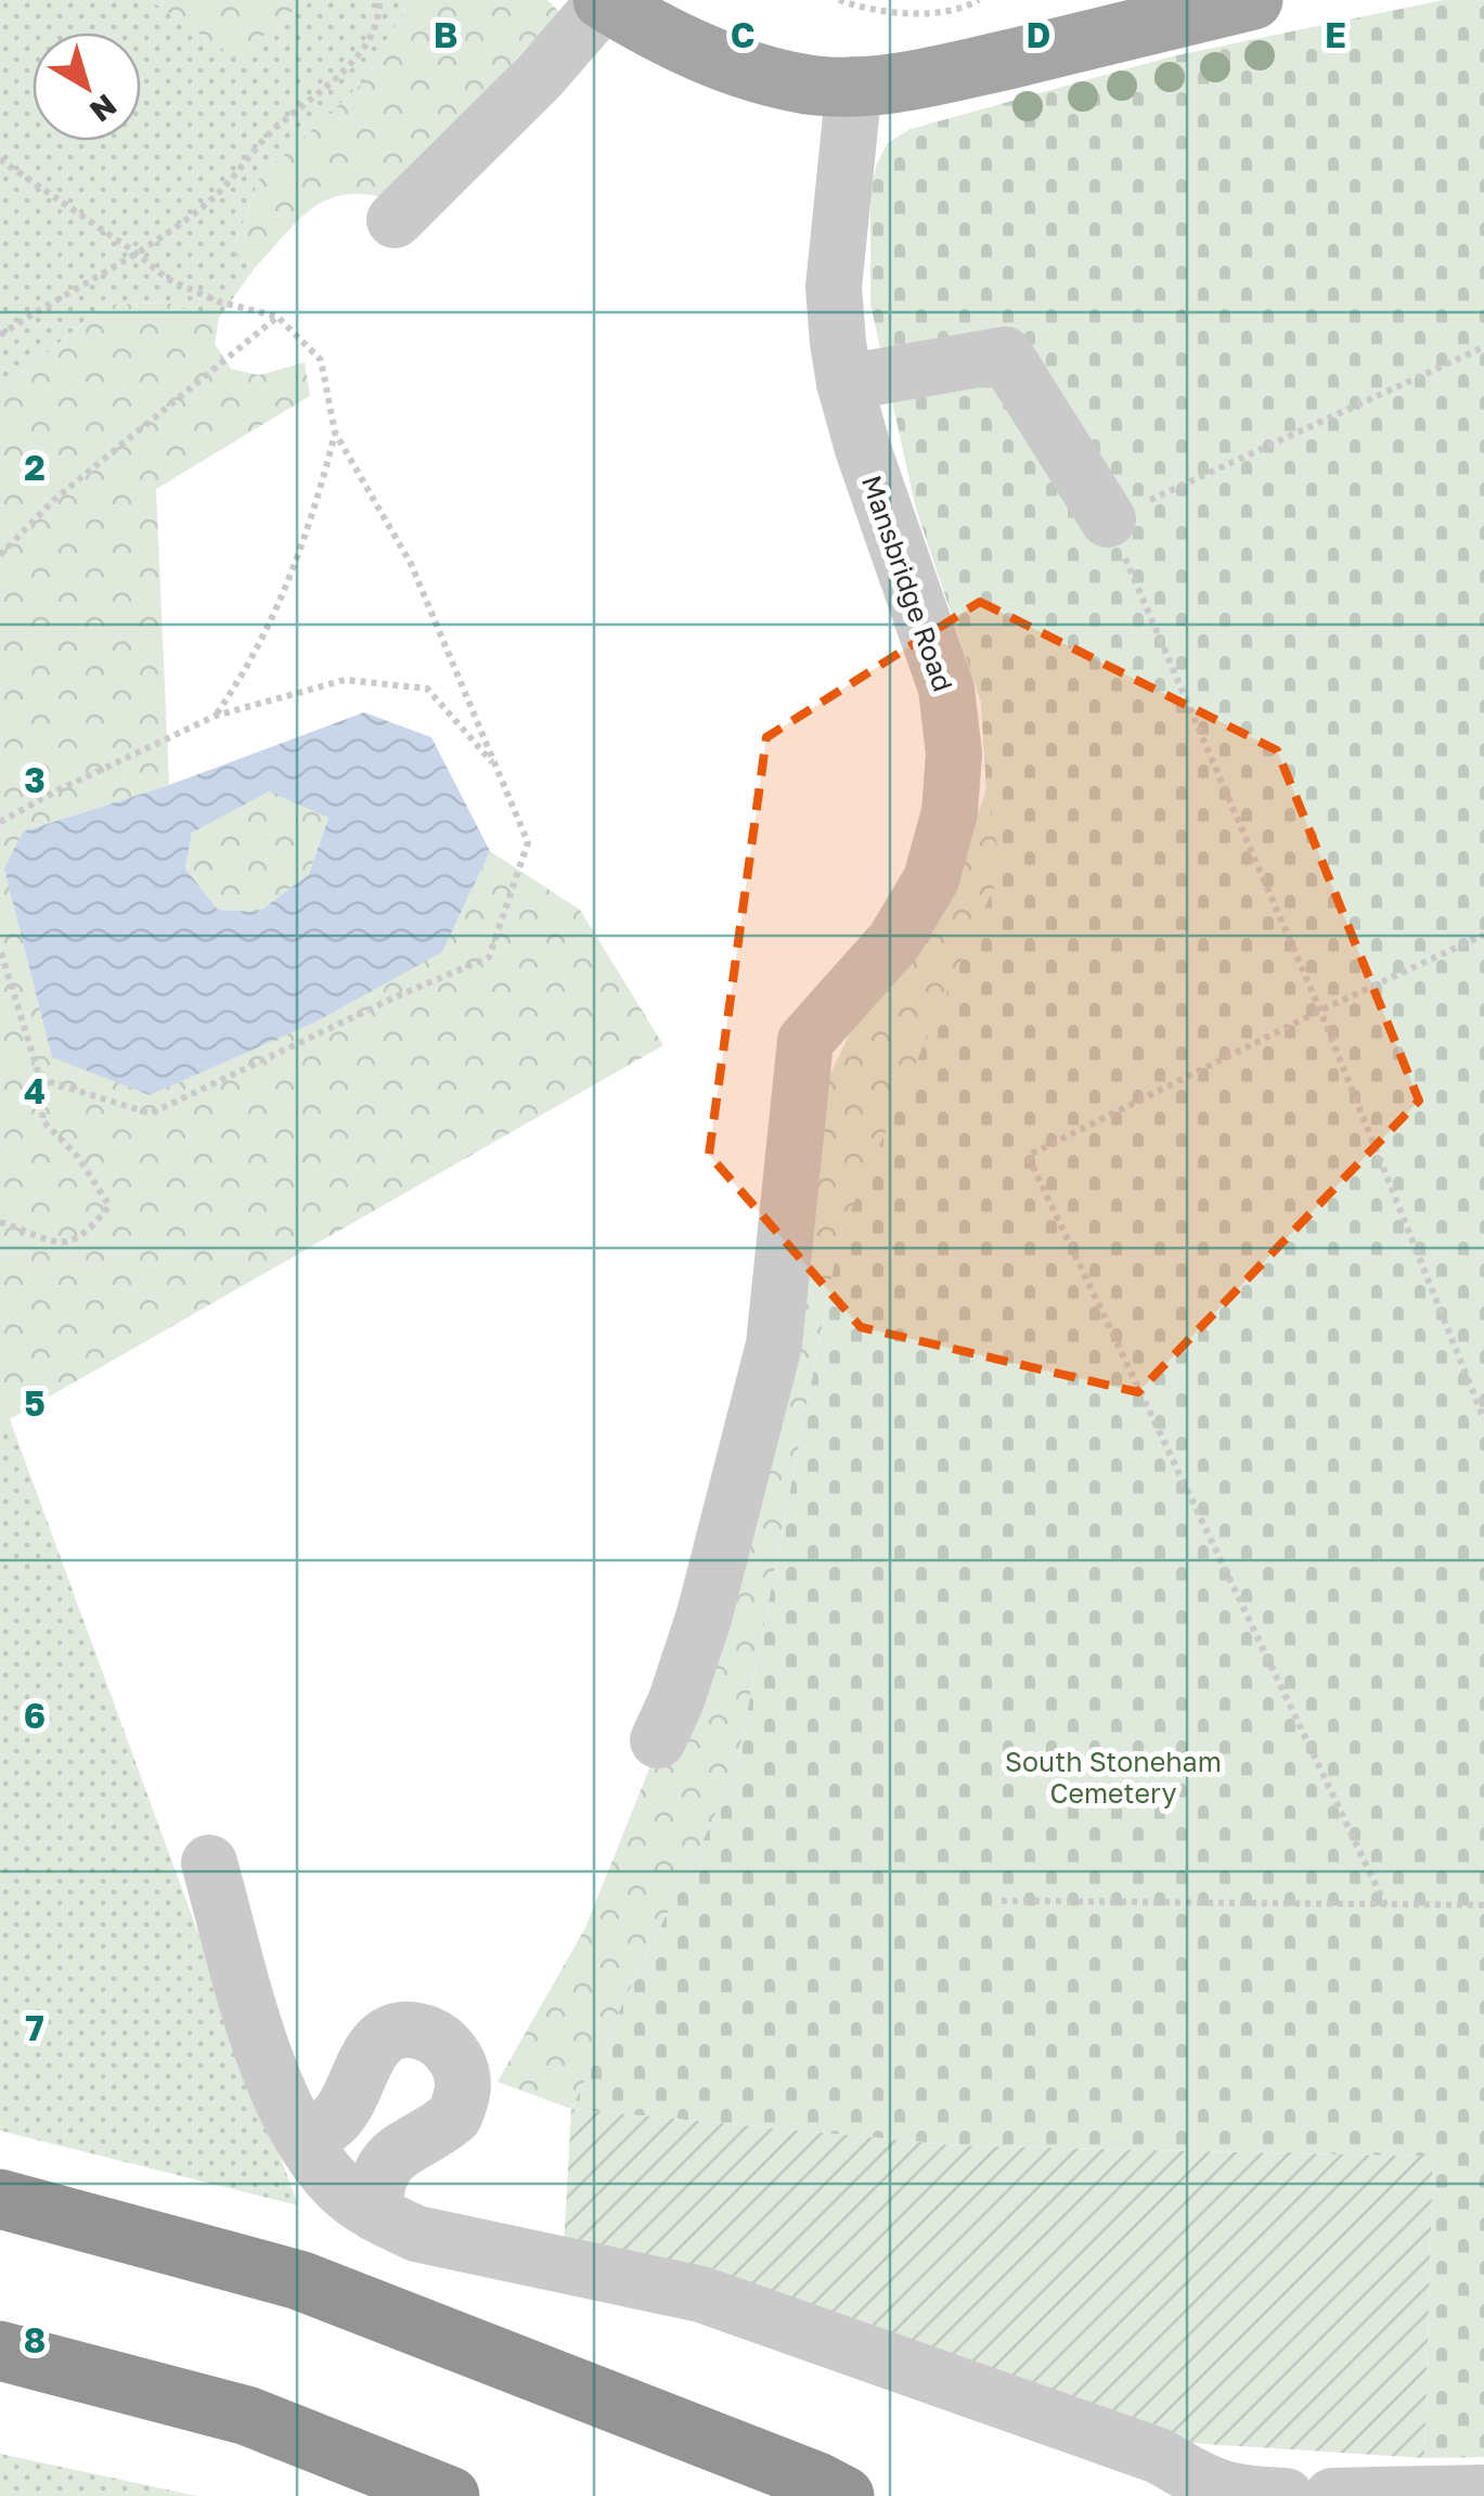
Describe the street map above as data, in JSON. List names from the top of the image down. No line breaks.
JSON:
{"streets":{"street":["Mansbridge Road"]},"parks":["South Stoneham Cemetery"],"north":"bottom right","grid":{"columns":["B","C","D","E"],"rows":["2","3","4","5","6","7","8"]}}
